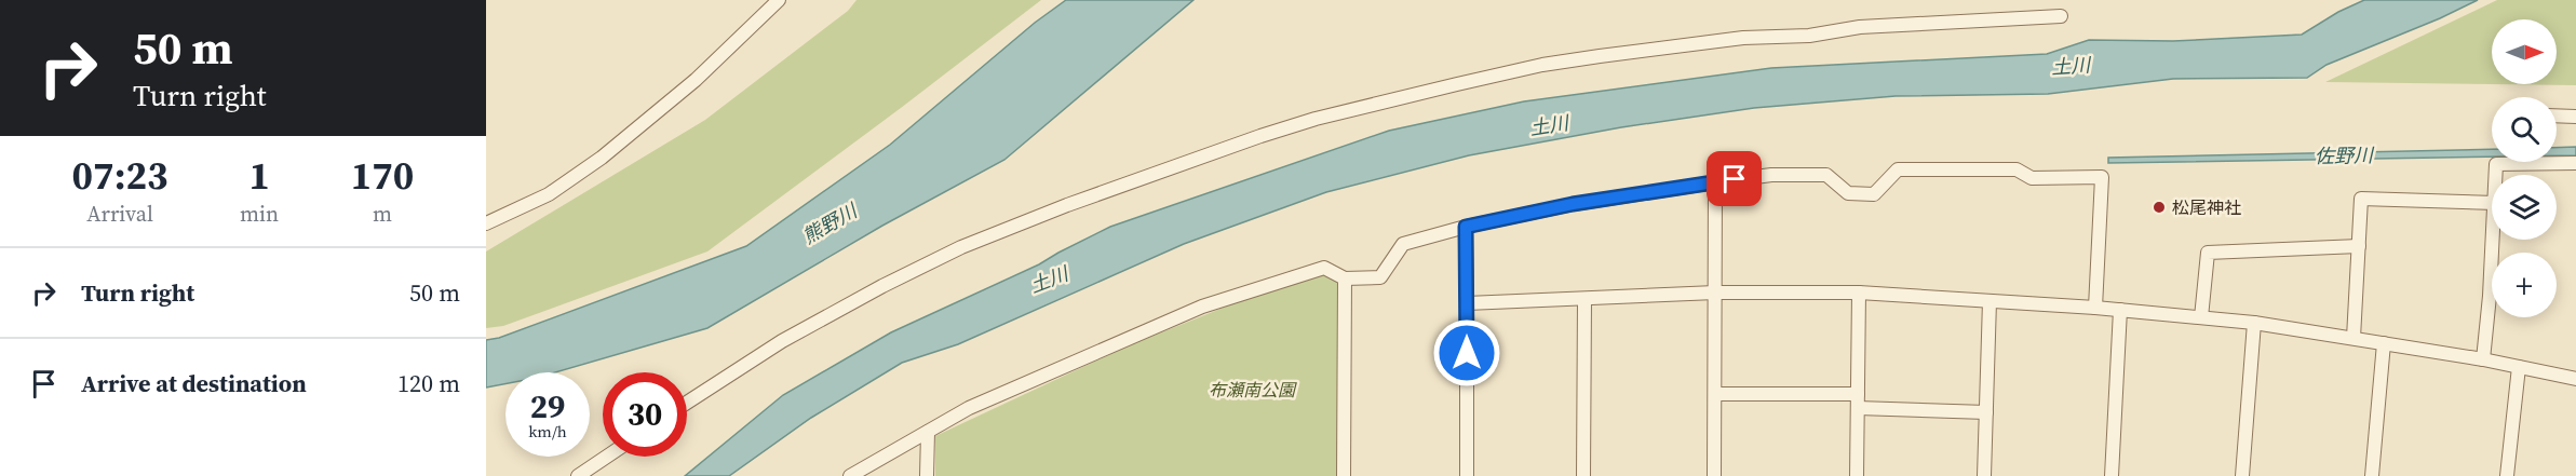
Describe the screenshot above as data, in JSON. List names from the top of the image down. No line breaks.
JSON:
{"water":["土川","佐野川","熊野川"],"parks":["布瀬南公園"],"places":["松尾神社"],"north":"right","page":{"turn":["50 m","Turn right"],"map_buttons":"+","eta":["07:23","Arrival","1","min","170","m"],"list":[{"name":"Turn right","value":"50 m"},{"name":"Arrive at destination","value":"120 m"}],"speed":"29 km/h","limit":"30"}}
